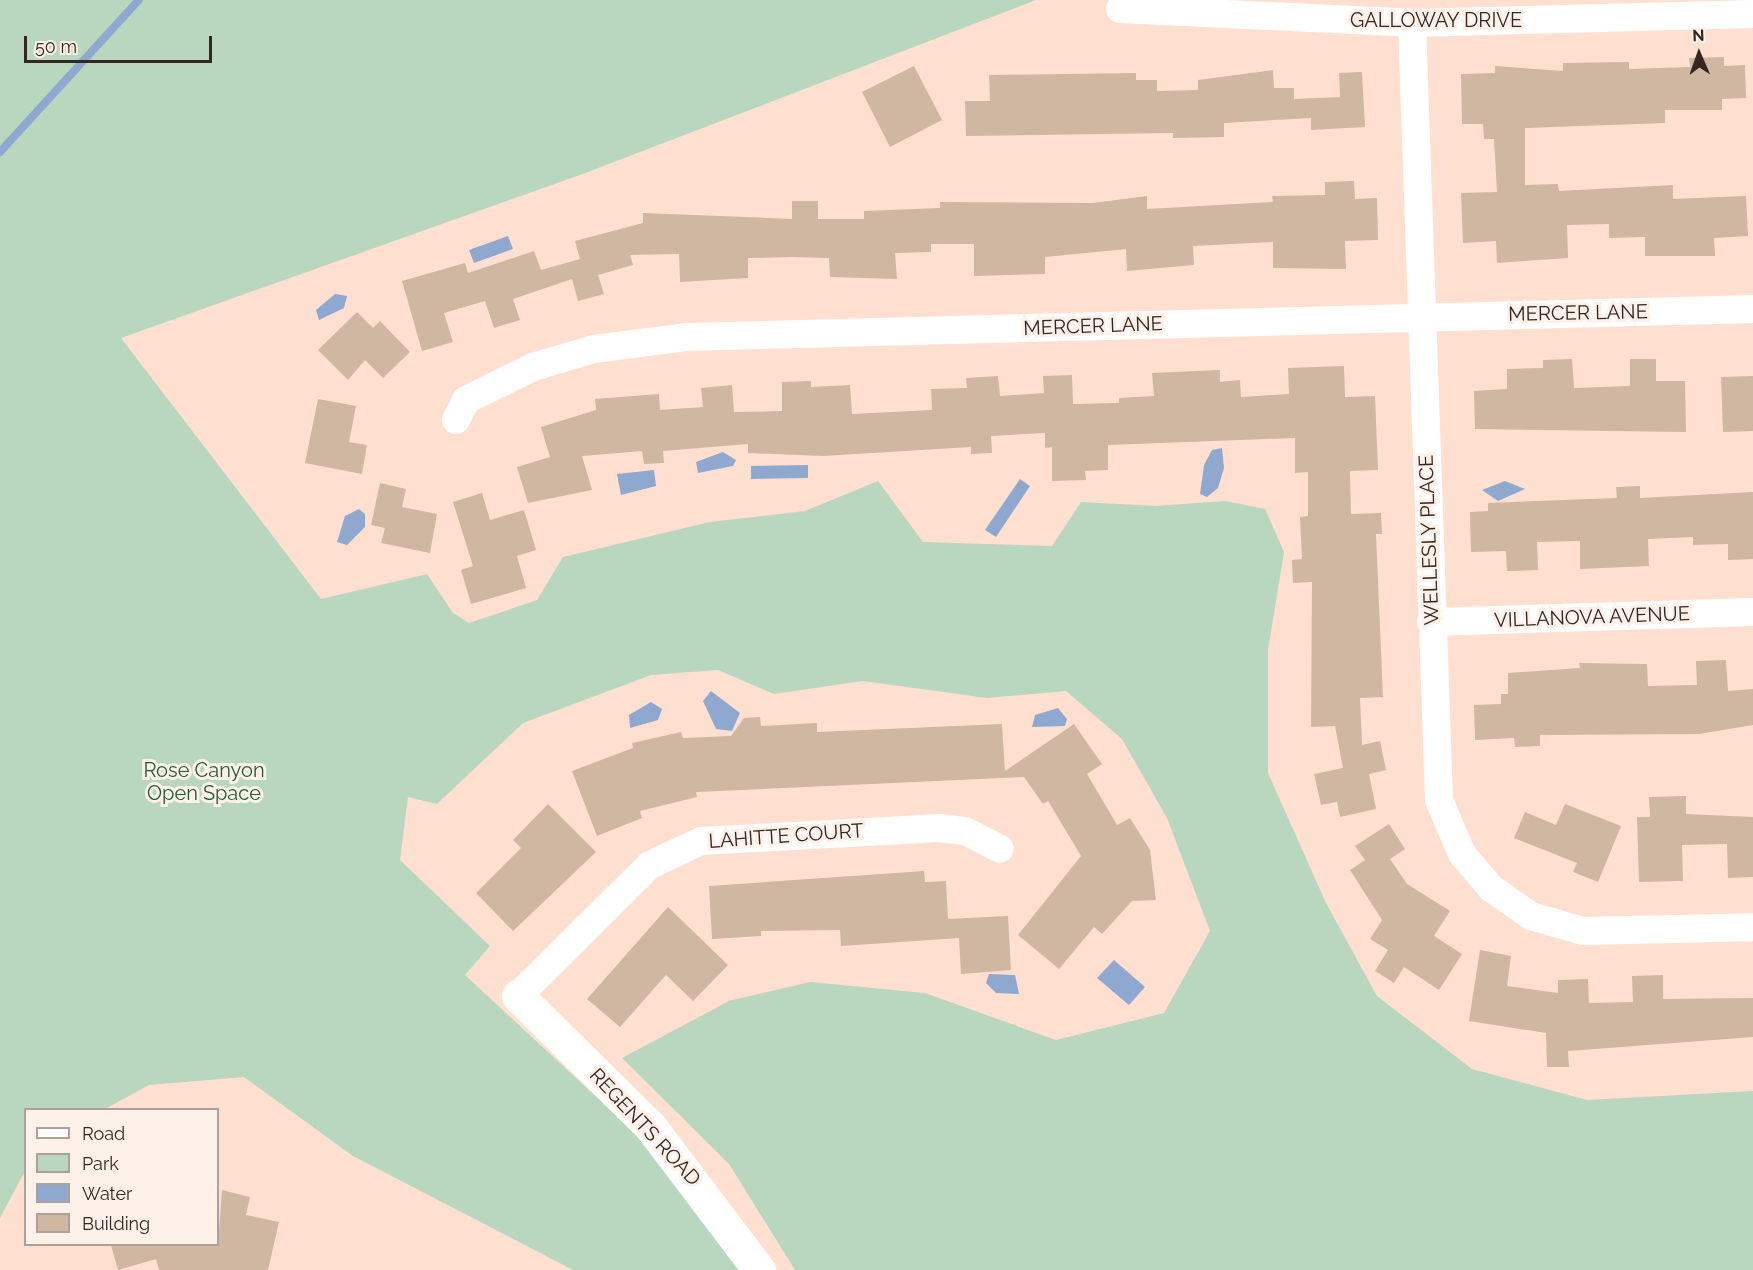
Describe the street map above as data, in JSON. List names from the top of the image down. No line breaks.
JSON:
{"streets":{"street":["GALLOWAY DRIVE","MERCER LANE","WELLESLY PLACE","VILLANOVA AVENUE","LAHITTE COURT","REGENTS ROAD"]},"crossings":[["GALLOWAY DRIVE","WELLESLY PLACE"],["MERCER LANE","WELLESLY PLACE"],["WELLESLY PLACE","VILLANOVA AVENUE"],["LAHITTE COURT","REGENTS ROAD"]],"parks":["Rose Canyon Open Space"],"legend":["Road","Park","Water","Building"],"scale_bar":"50 m","north":"top"}
